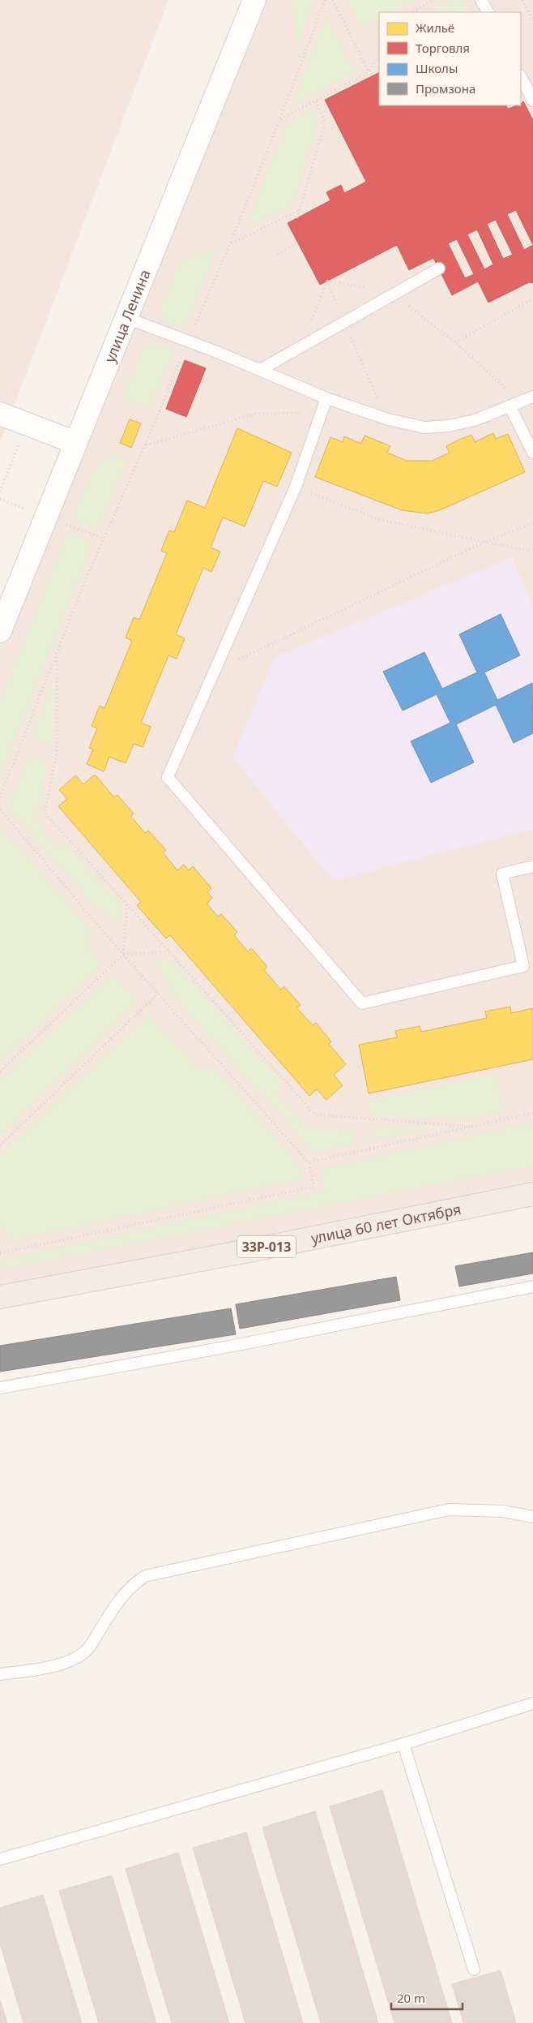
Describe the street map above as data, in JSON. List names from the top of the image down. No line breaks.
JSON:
{"streets":{"main road":["улица Ленина","улица 60 лет Октября","33Р-013"]},"legend":["Жильё","Торговля","Школы","Промзона"],"scale_bar":"20 m"}
